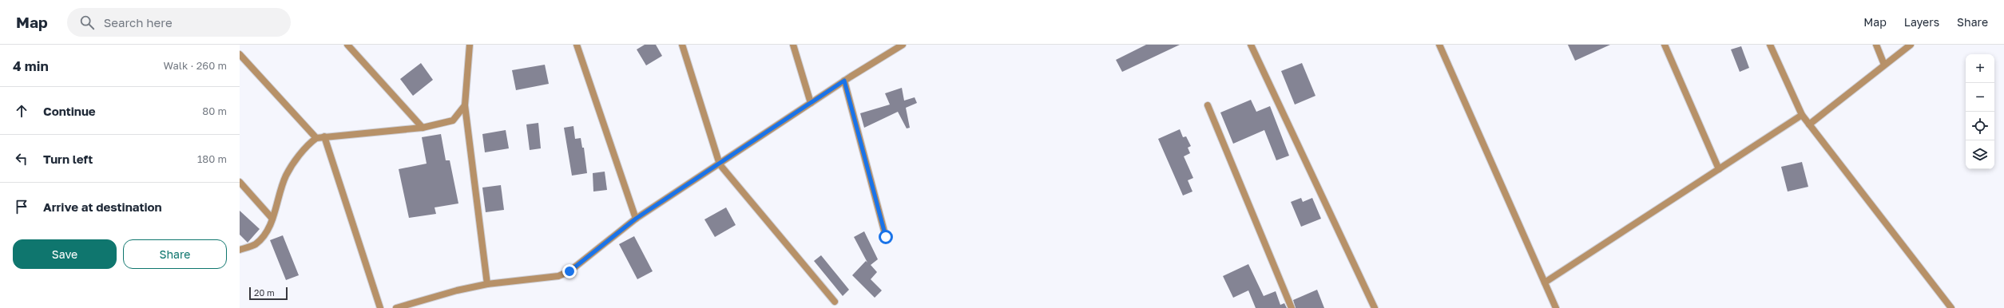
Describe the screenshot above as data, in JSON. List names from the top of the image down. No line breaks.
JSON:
{"scale_bar":"20 m","page":{"header":"Map","search":"Search here","nav":["Map","Layers","Share"],"heading":["4 min","Walk · 260 m"],"map_buttons":["+","−"],"list":[["Continue","80 m"],["Turn left","180 m"],"Arrive at destination"],"buttons":["Save","Share"],"scale":"20 m"}}
